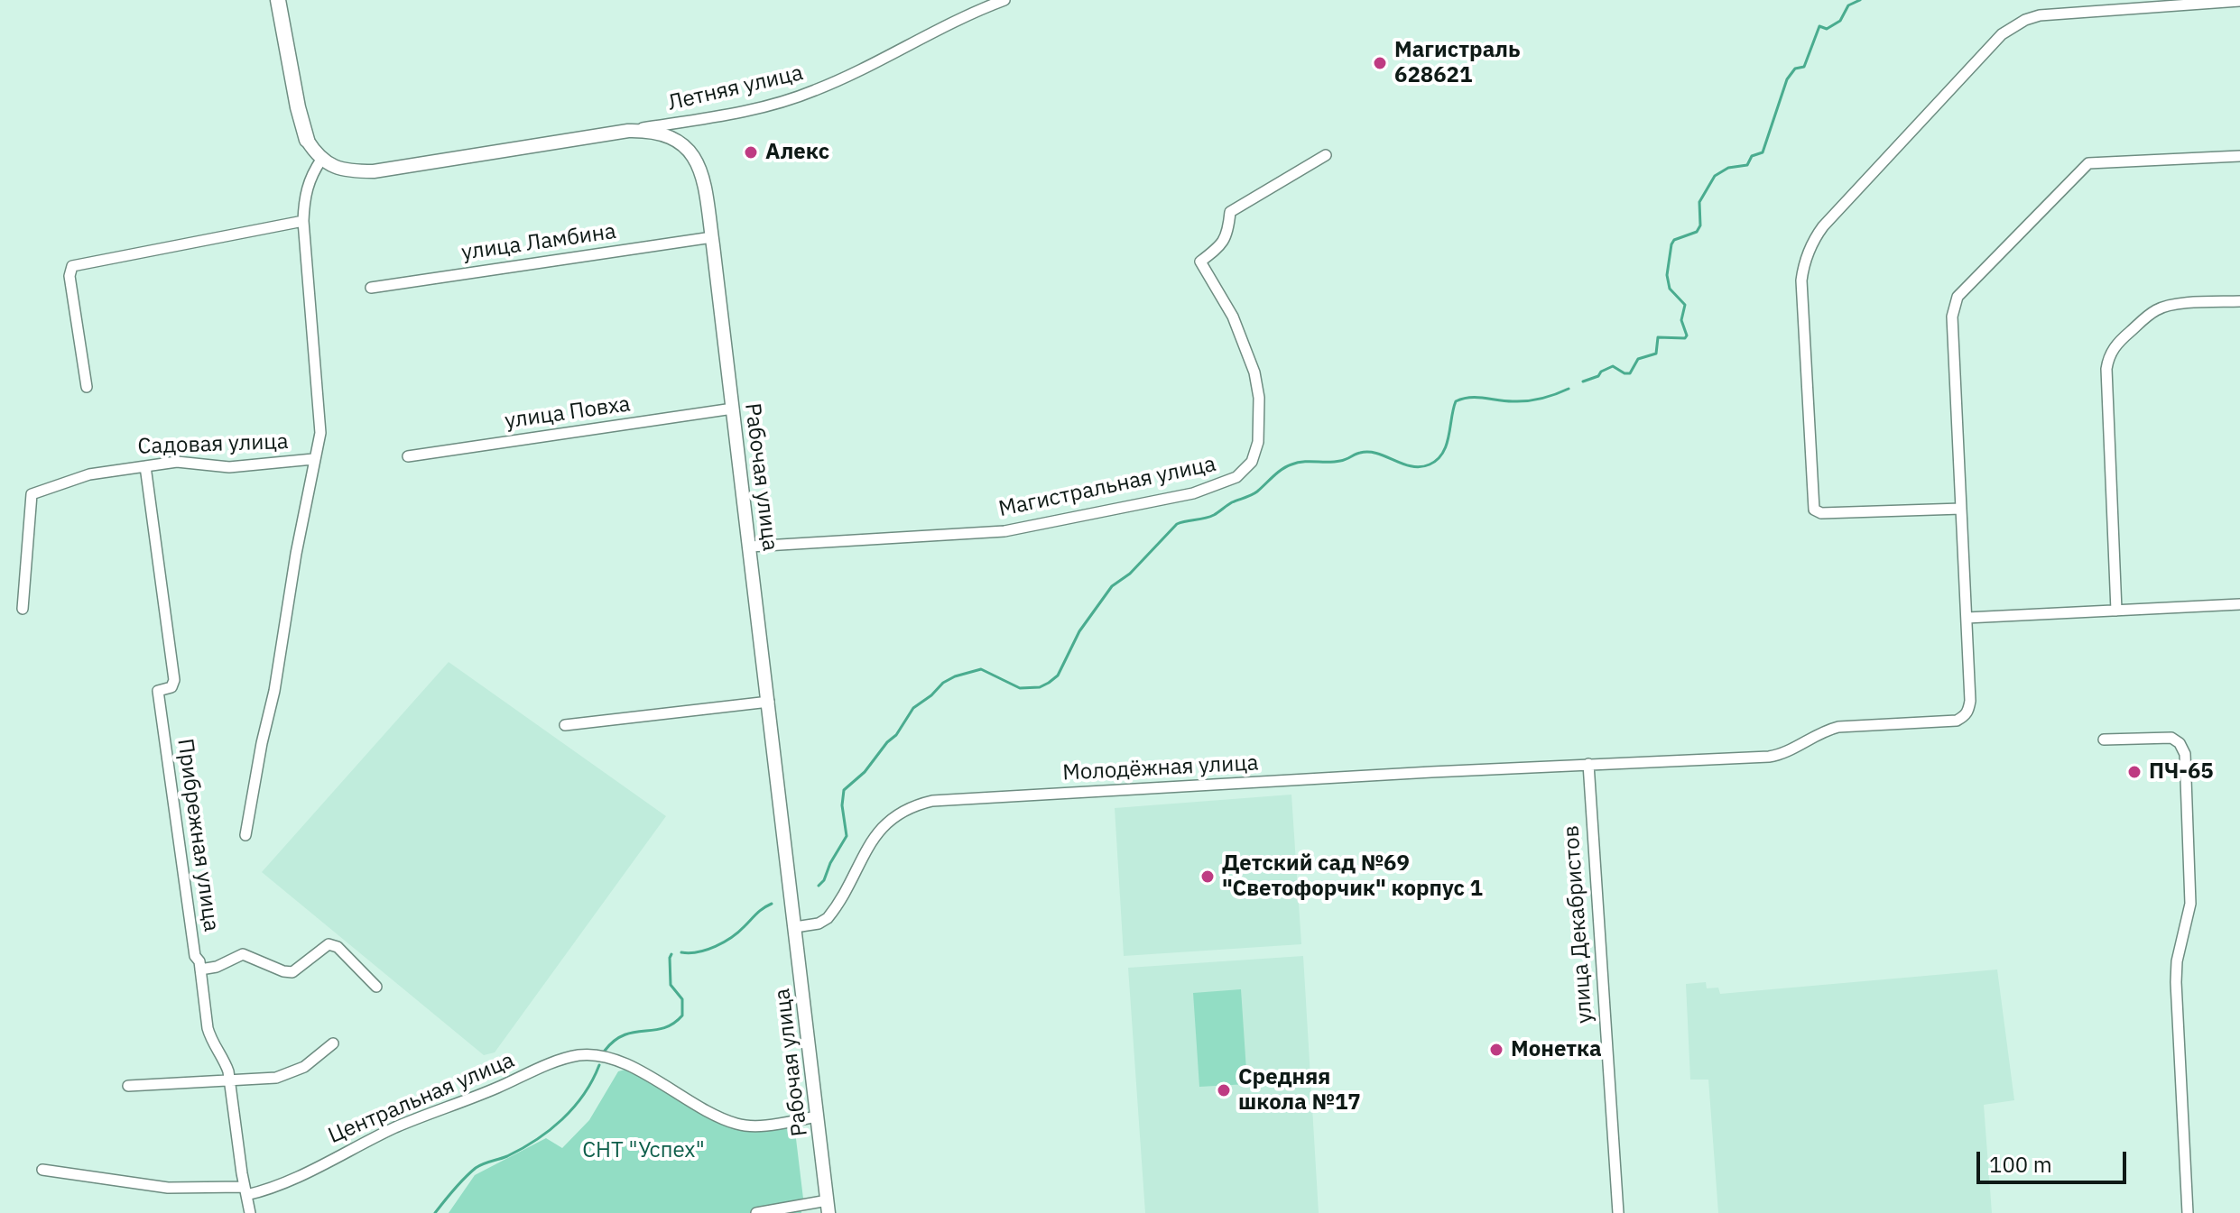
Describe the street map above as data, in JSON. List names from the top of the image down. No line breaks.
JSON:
{"streets":{"street":["Летняя улица","улица Ламбина","улица Повха","Садовая улица","Рабочая улица","Магистральная улица","Молодёжная улица","Прибрежная улица","улица Декабристов","Центральная улица"]},"crossings":[["Летняя улица","Рабочая улица"],["улица Ламбина","Рабочая улица"],["улица Повха","Рабочая улица"],["Садовая улица","Прибрежная улица"],["Рабочая улица","Магистральная улица"],["Рабочая улица","Молодёжная улица"],["Рабочая улица","Центральная улица"],["Молодёжная улица","улица Декабристов"],["Прибрежная улица","Центральная улица"]],"parks":["СНТ \"Успех\""],"places":["Магистраль 628621","Алекс","ПЧ-65","Детский сад №69 \"Светофорчик\" корпус 1","Монетка","Средняя школа №17"],"scale_bar":"100 m"}
